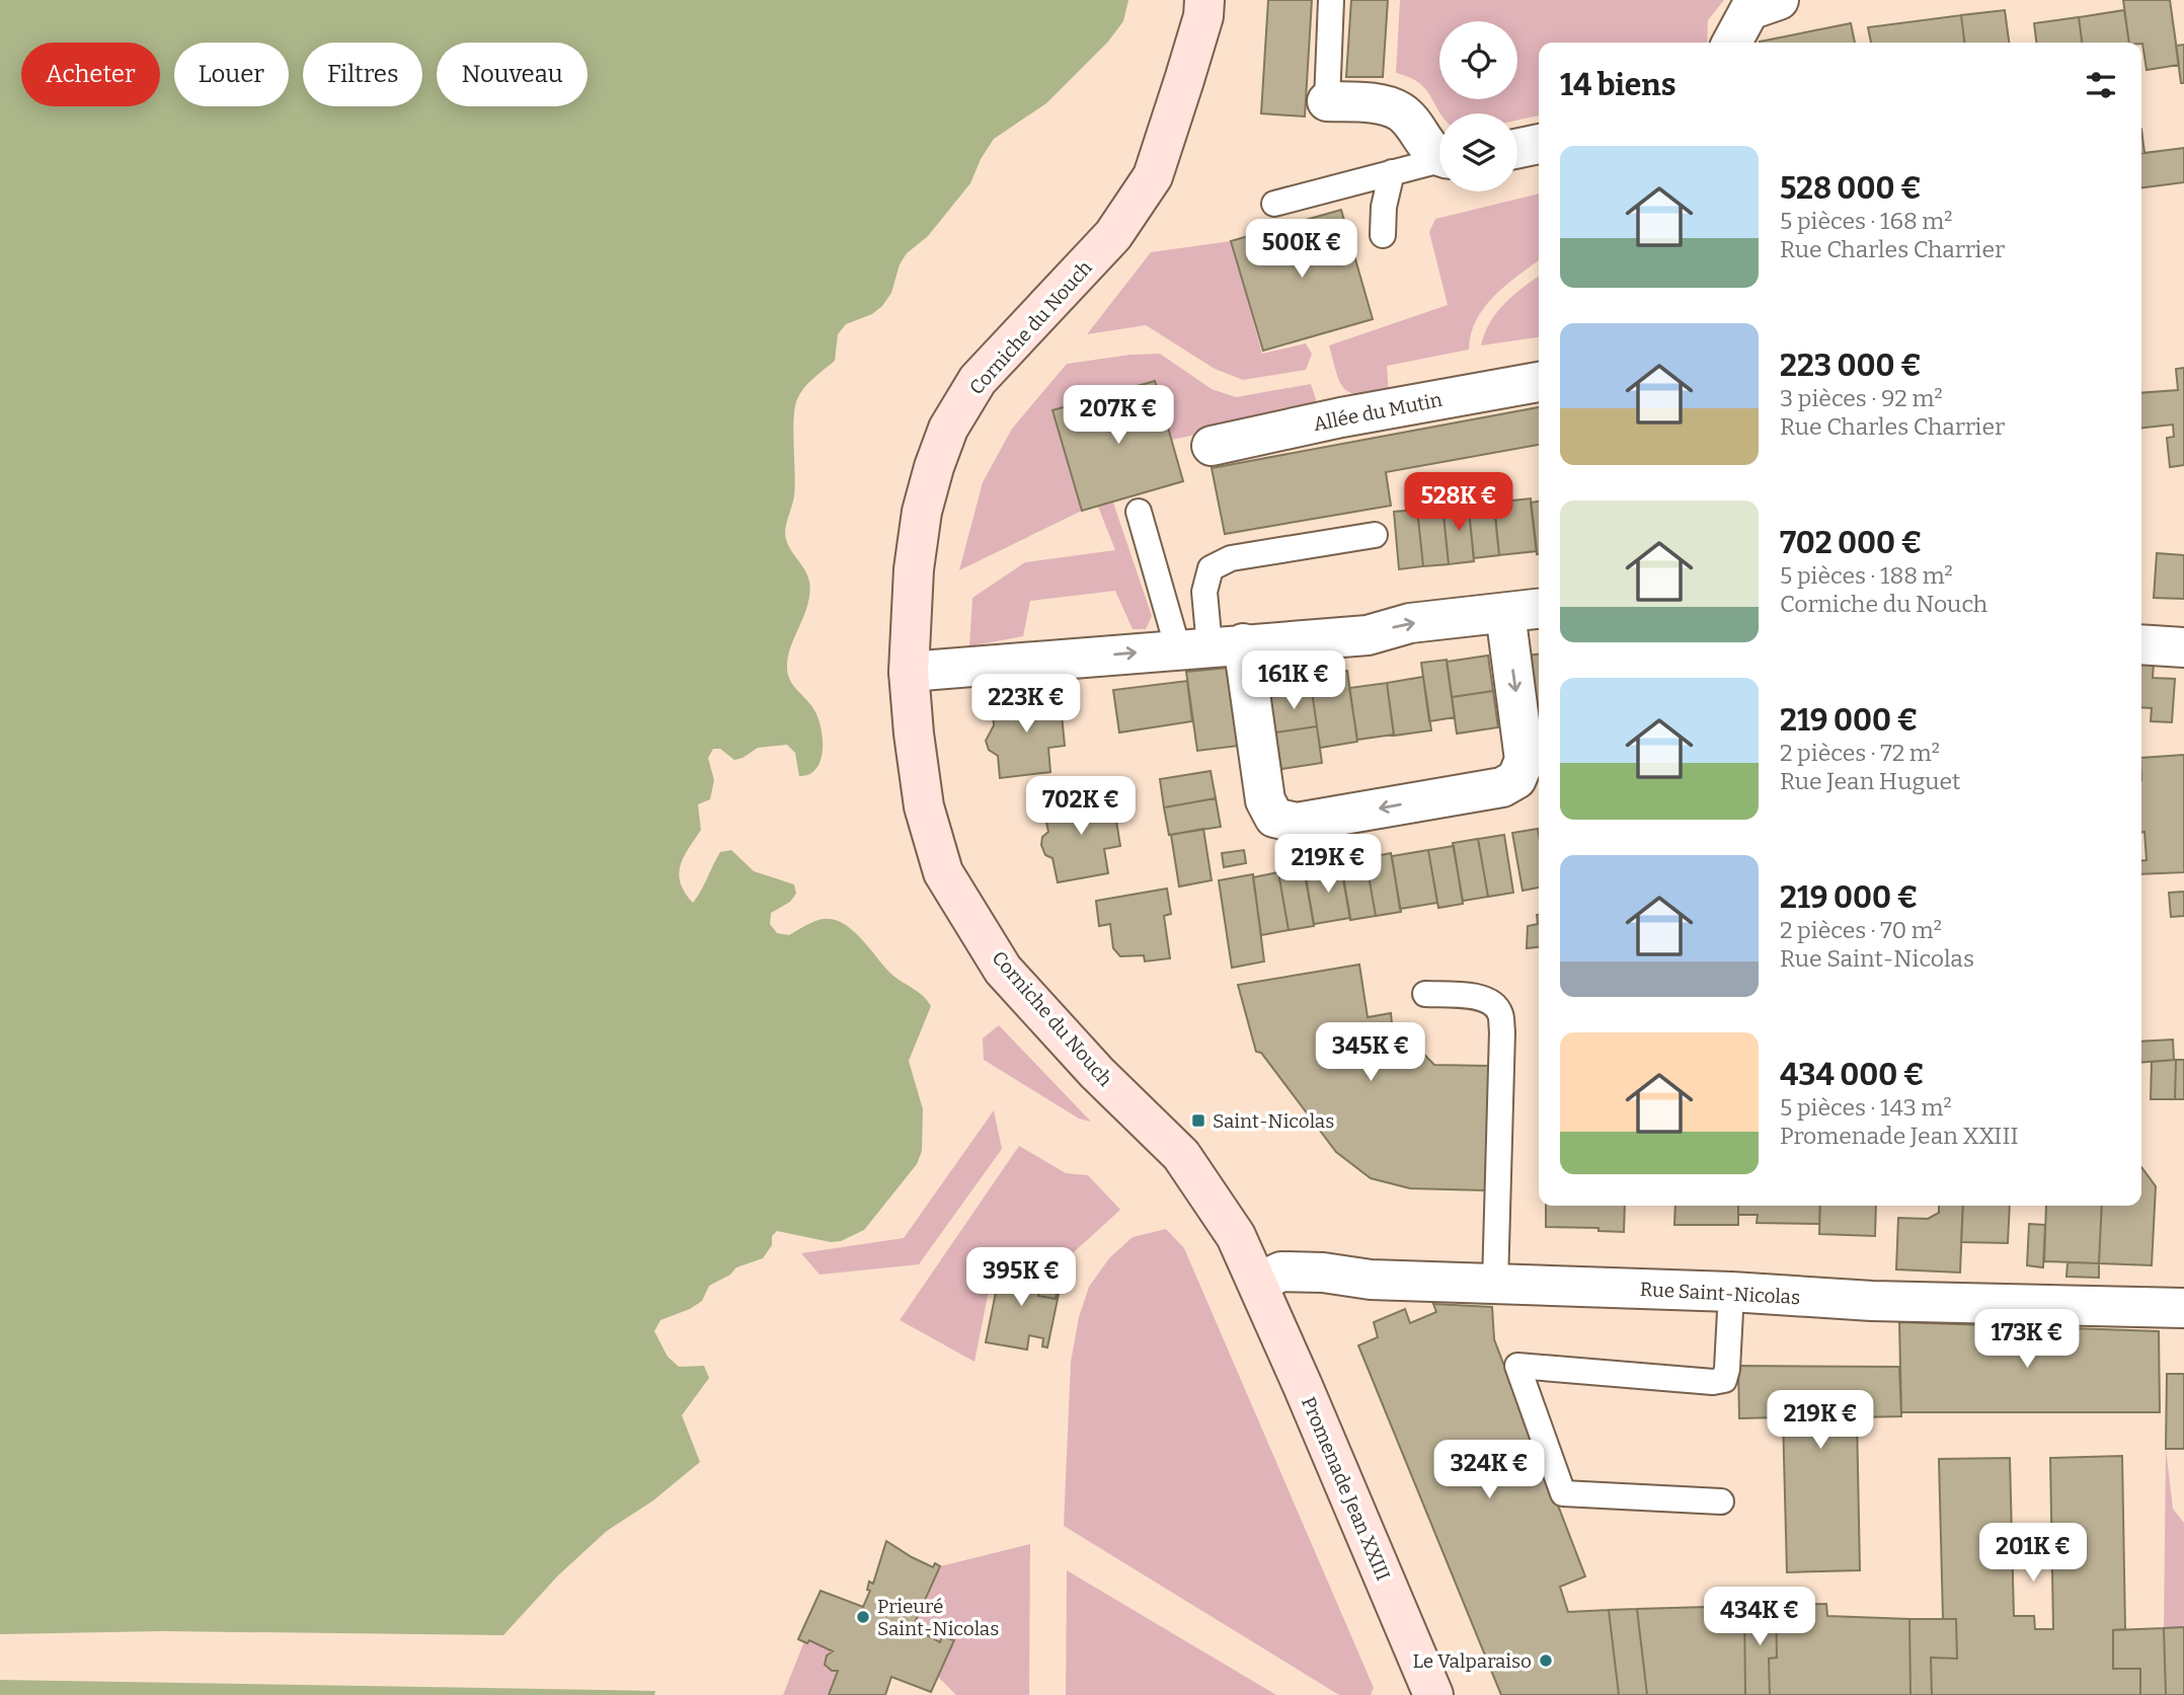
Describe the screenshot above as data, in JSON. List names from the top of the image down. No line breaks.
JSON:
{"streets":{"street":["Corniche du Nouch","Allée du Mutin","Rue Saint-Nicolas","Promenade Jean XXIII"]},"crossings":[["Corniche du Nouch","Rue Saint-Nicolas"],["Corniche du Nouch","Promenade Jean XXIII"],["Rue Saint-Nicolas","Promenade Jean XXIII"]],"places":{"transit":["Saint-Nicolas"],"other":["Prieuré Saint-Nicolas","Le Valparaiso"]},"page":{"chip":["Acheter","Louer","Filtres","Nouveau"],"heading":"14 biens","list":[{"name":"528 000 €","note":"5 pièces · 168 m² · Rue Charles Charrier"},{"name":"223 000 €","note":"3 pièces · 92 m² · Rue Charles Charrier"},{"name":"702 000 €","note":"5 pièces · 188 m² · Corniche du Nouch"},{"name":"219 000 €","note":"2 pièces · 72 m² · Rue Jean Huguet"},{"name":"219 000 €","note":"2 pièces · 70 m² · Rue Saint-Nicolas"},{"name":"434 000 €","note":"5 pièces · 143 m² · Promenade Jean XXIII"}],"price":["500K €","207K €","528K €","161K €","223K €","702K €","219K €","345K €","395K €","173K €","219K €","324K €","201K €","434K €"]}}
